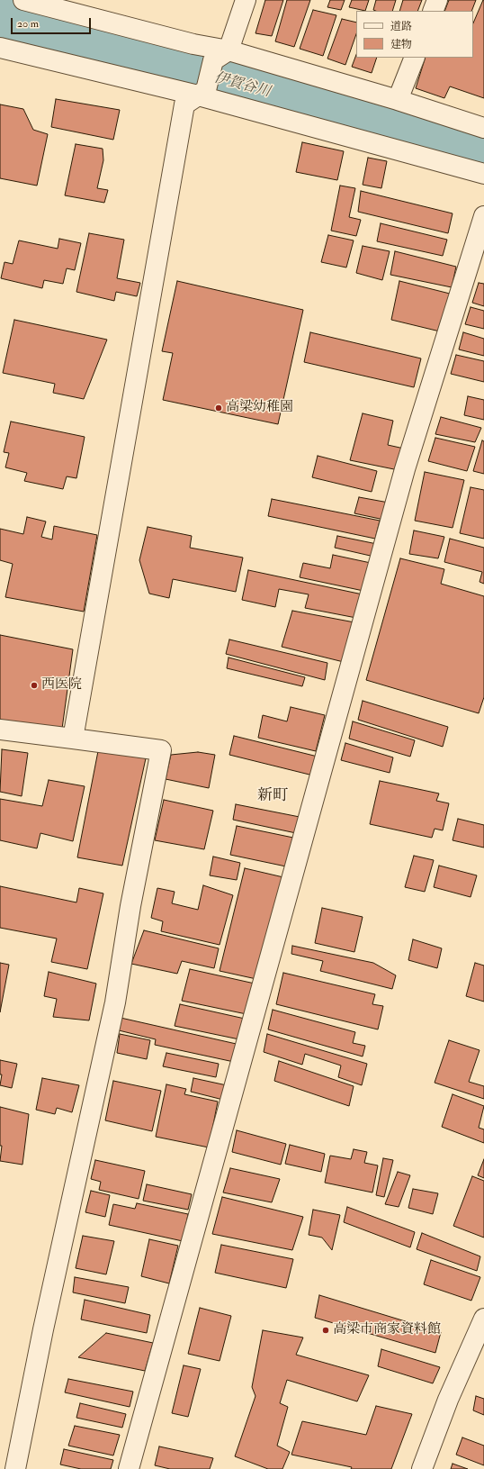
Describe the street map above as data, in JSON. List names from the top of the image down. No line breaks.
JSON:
{"districts":["新町"],"water":["伊賀谷川"],"places":["高梁幼稚園","西医院","高梁市商家資料館"],"legend":["道路","建物"],"scale_bar":"20 m"}
